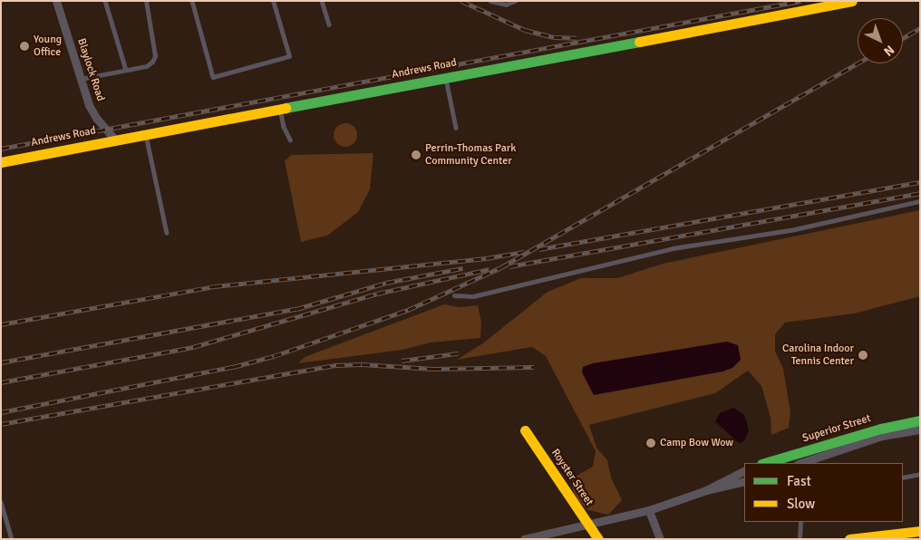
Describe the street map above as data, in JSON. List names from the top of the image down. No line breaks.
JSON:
{"streets":{"street":["Andrews Road","Blaylock Road","Superior Street","Royster Street"]},"crossings":[["Andrews Road","Blaylock Road"]],"places":["Young Office","Perrin-Thomas Park Community Center","Carolina Indoor Tennis Center","Camp Bow Wow"],"legend":["Fast","Slow"],"north":"bottom right"}
